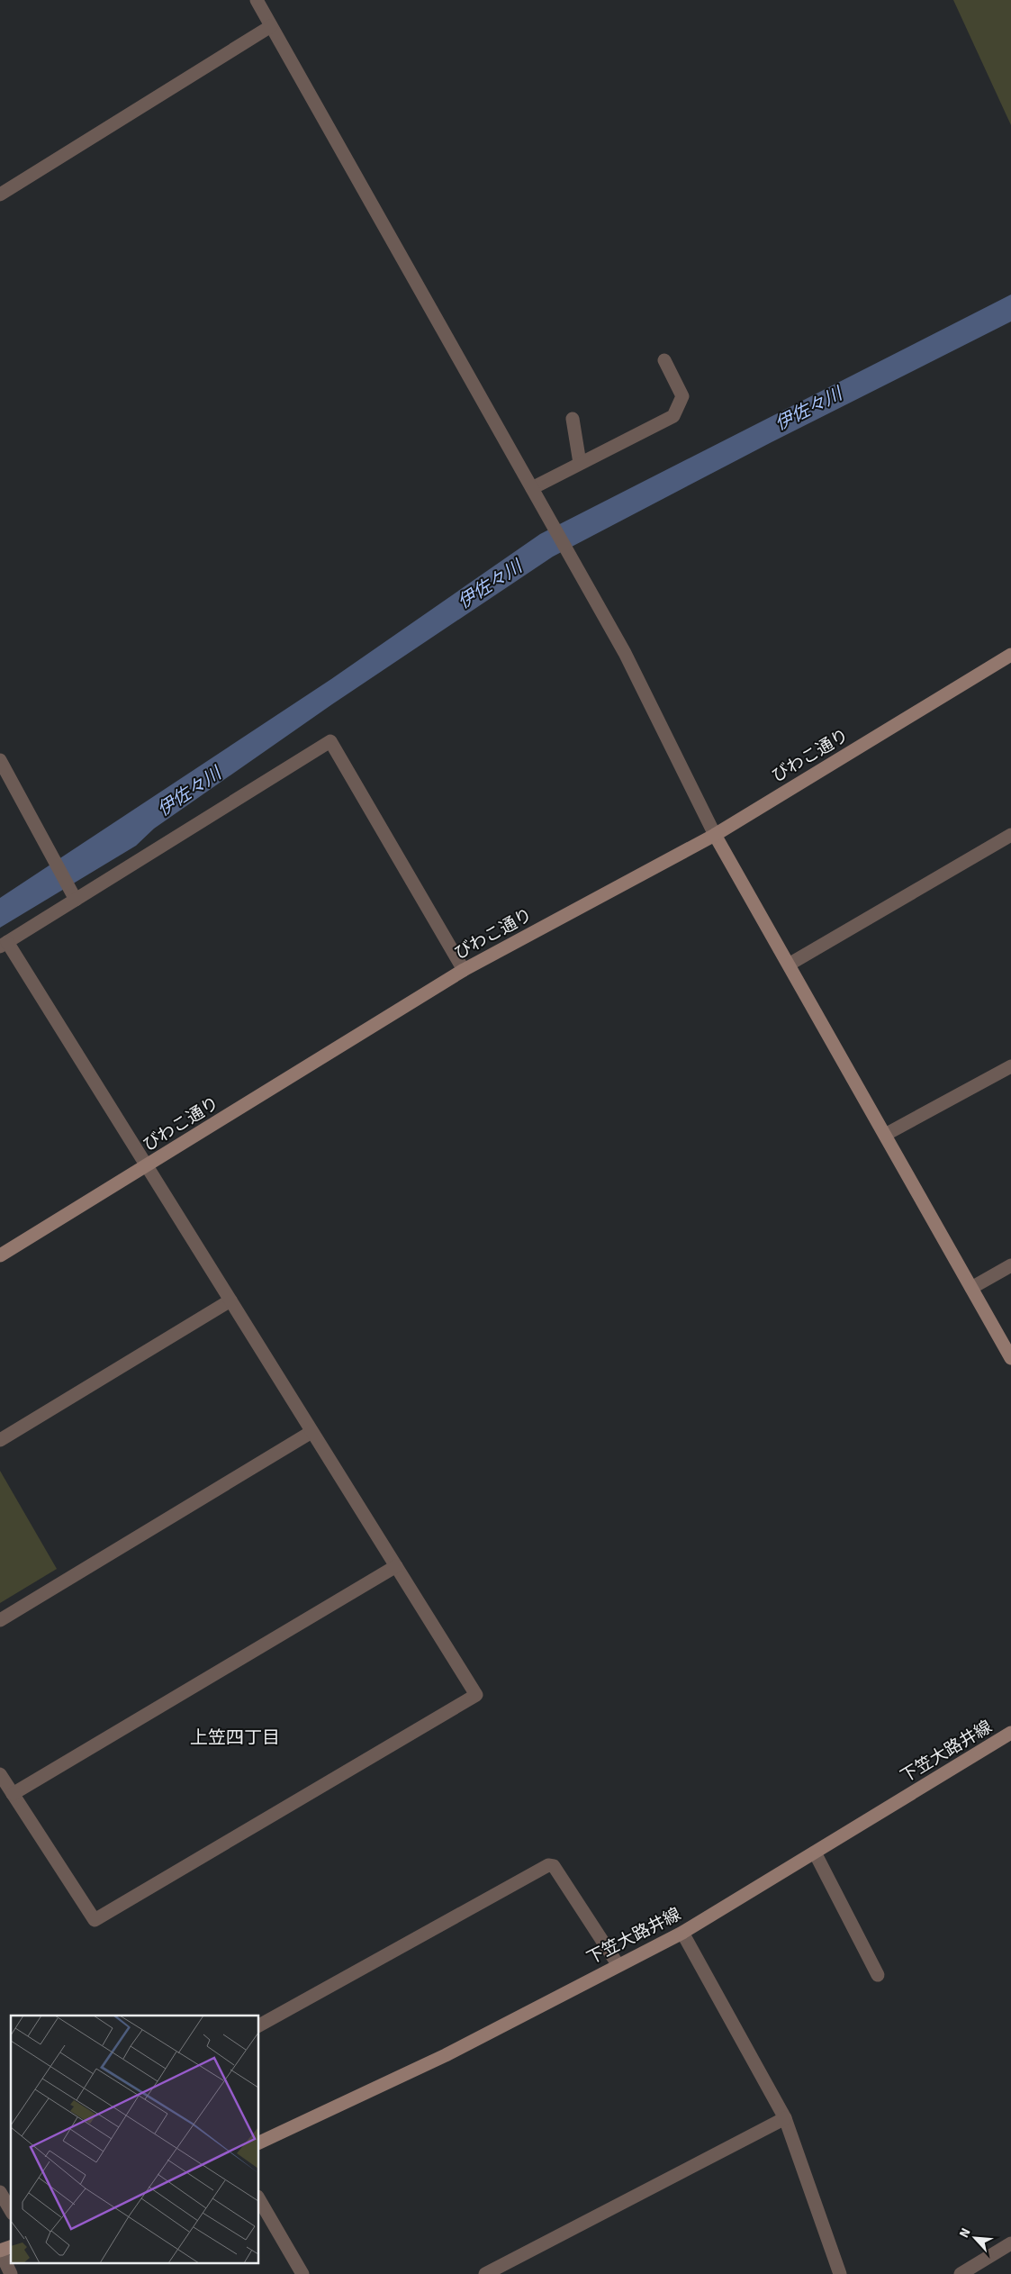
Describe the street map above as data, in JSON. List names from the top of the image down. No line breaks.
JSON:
{"streets":{"street":["びわこ通り","下笠大路井線"]},"districts":["上笠四丁目"],"water":["伊佐々川"],"north":"top left"}
